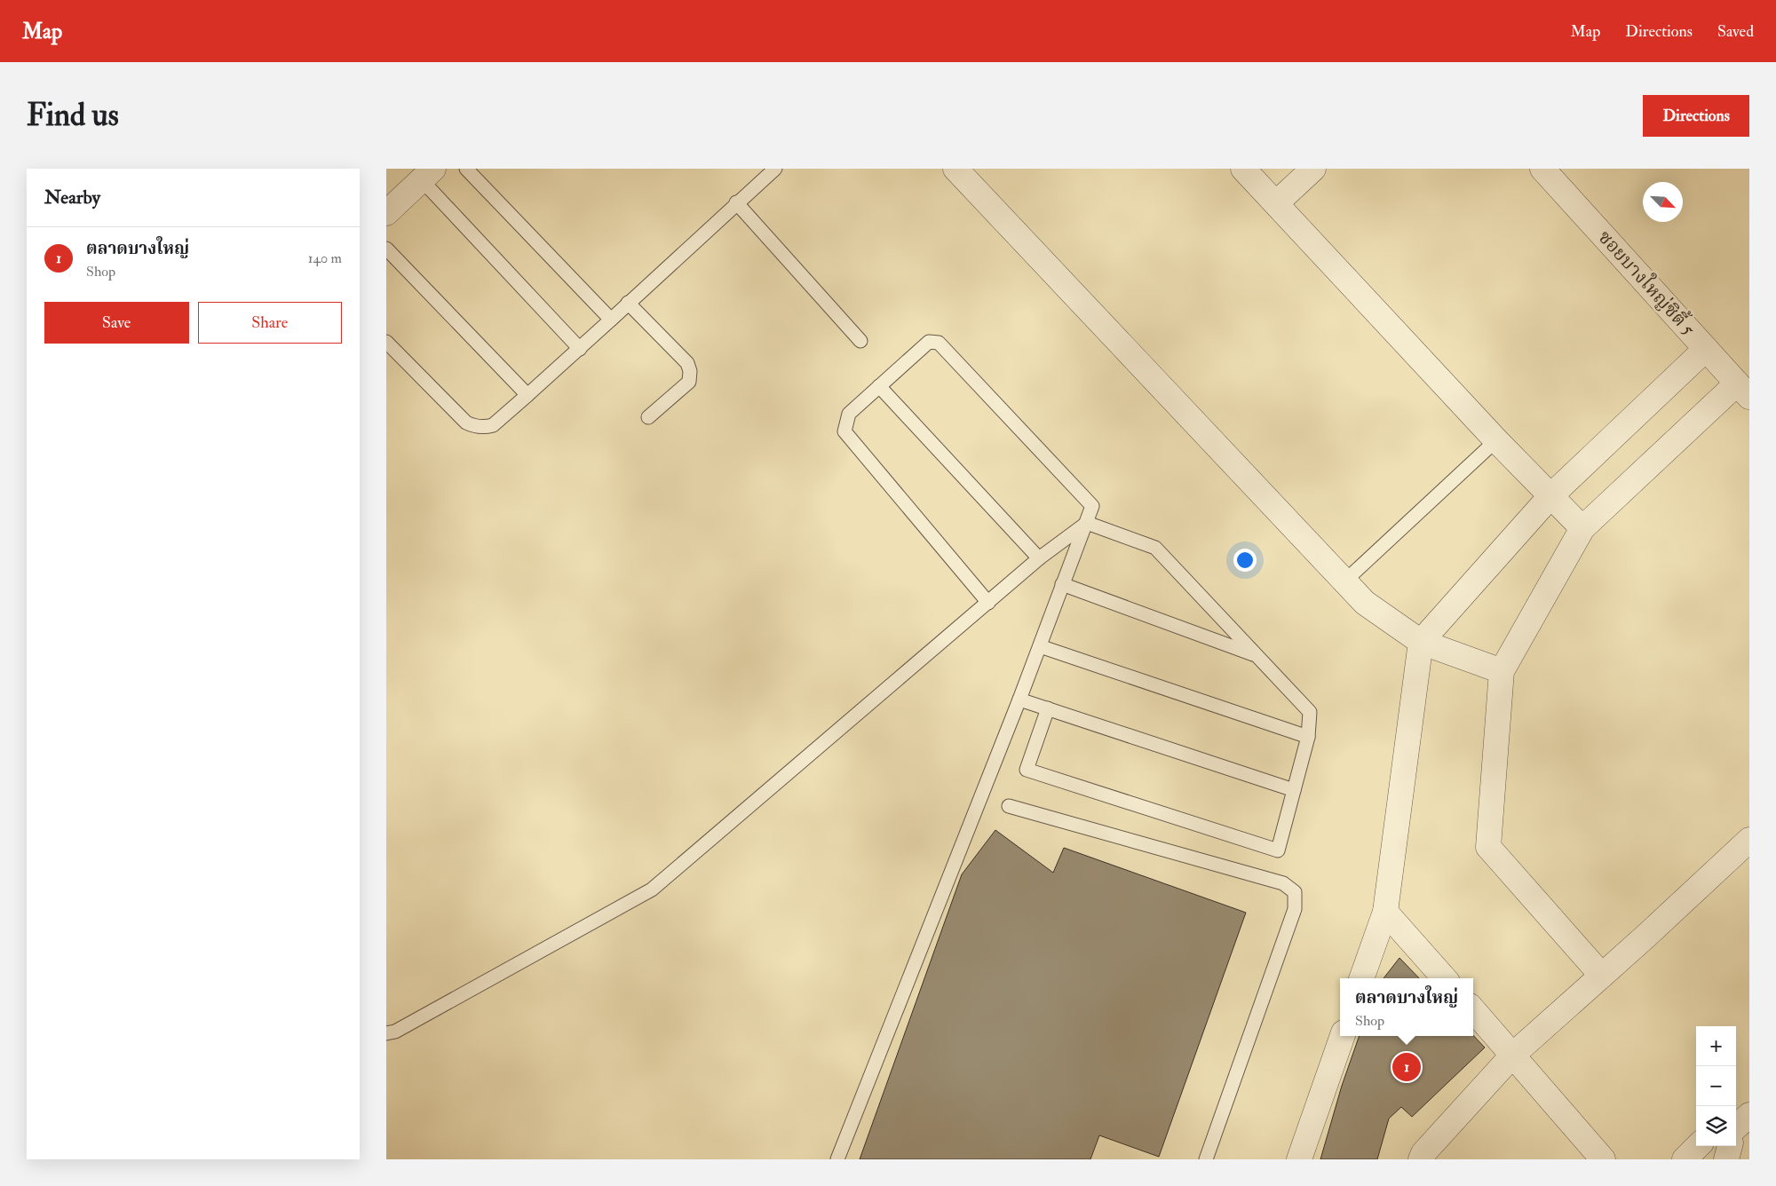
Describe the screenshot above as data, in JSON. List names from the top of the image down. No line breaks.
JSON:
{"streets":{"street":["ซอยบางใหญ่ซิตี้ 5"]},"north":"bottom right","page":{"header":"Map","nav":["Map","Directions","Saved"],"buttons":["Directions",["Save","Share"]],"title":"Find us","heading":"Nearby","list":[{"mark":"1","name":"ตลาดบางใหญ่","note":"Shop","value":"140 m"}],"popup":["ตลาดบางใหญ่","Shop"],"map_buttons":["+","−"],"pins":"1"}}
